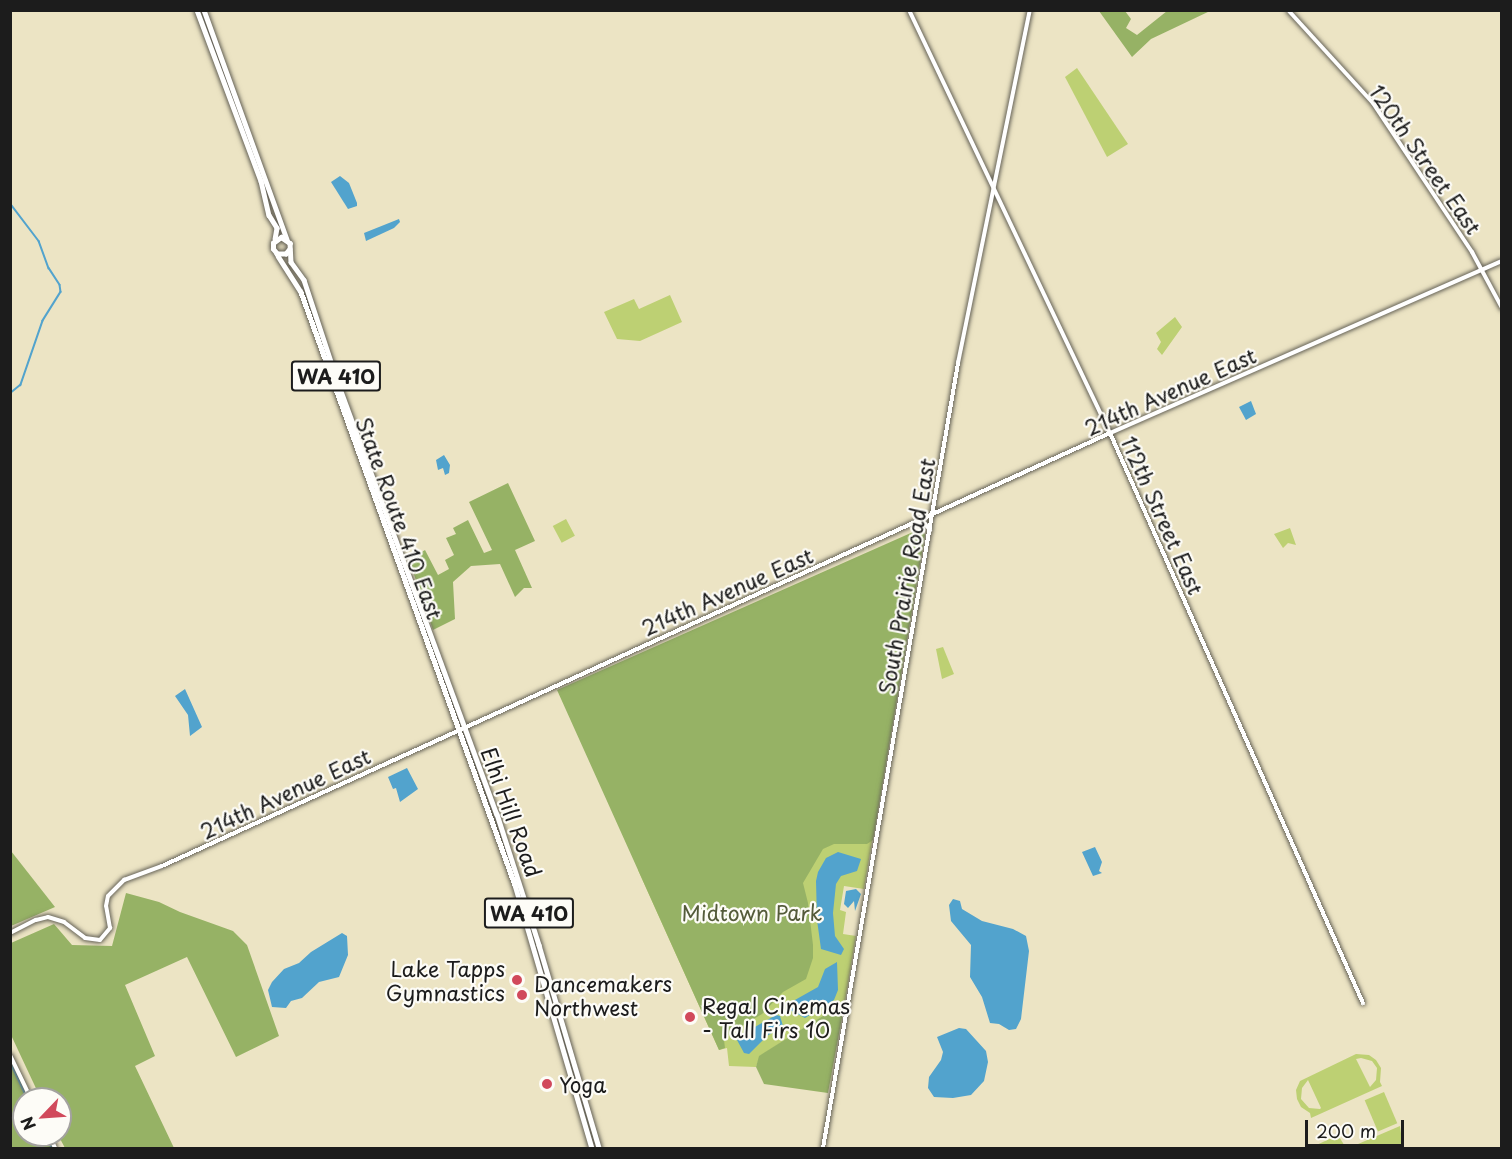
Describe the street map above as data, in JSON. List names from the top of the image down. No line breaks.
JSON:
{"streets":{"main road":["WA 410","State Route 410 East","Elhi Hill Road"],"street":["120th Street East","214th Avenue East","112th Street East","South Prairie Road East"]},"crossings":[["120th Street East","214th Avenue East"],["WA 410","State Route 410 East"],["214th Avenue East","112th Street East"],["214th Avenue East","State Route 410 East"],["214th Avenue East","South Prairie Road East"],["214th Avenue East","Elhi Hill Road"],["112th Street East","South Prairie Road East"],["State Route 410 East","Elhi Hill Road"]],"parks":["Midtown Park"],"places":["Lake Tapps Gymnastics","Dancemakers Northwest","Regal Cinemas - Tall Firs 10","Yoga"],"scale_bar":"200 m","north":"bottom left"}
